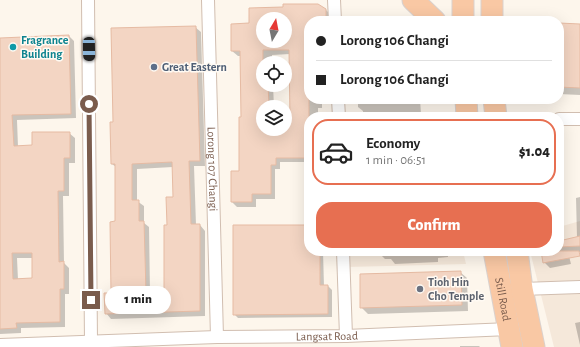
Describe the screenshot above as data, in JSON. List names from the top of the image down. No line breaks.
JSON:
{"streets":{"highway":["Still Road"],"street":["Lorong 107 Changi","Langsat Road"]},"crossings":[["Lorong 107 Changi","Langsat Road"],["Still Road","Langsat Road"]],"places":["Fragrance Building","Great Eastern","Tioh Hin Cho Temple"],"north":"top","page":{"banner":["Lorong 106 Changi","Lorong 106 Changi"],"list":[{"name":"Economy","note":"1 min · 06:51","value":"$1.04"}],"buttons":"Confirm","bubble":"1 min"}}
